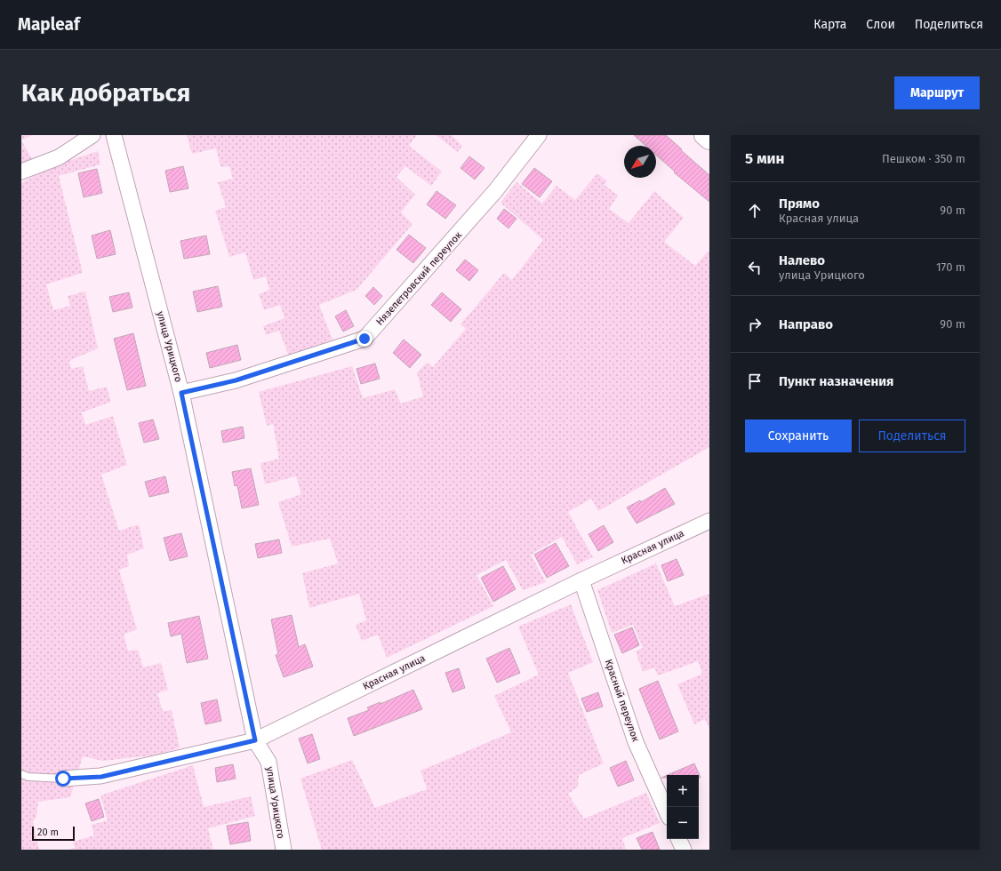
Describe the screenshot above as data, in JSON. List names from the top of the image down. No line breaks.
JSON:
{"streets":{"street":["Нязепетровский переулок","улица Урицкого","Красная улица","Красный переулок"]},"crossings":[["Нязепетровский переулок","улица Урицкого"],["улица Урицкого","Красная улица"],["Красная улица","Красный переулок"]],"scale_bar":"20 m","north":"bottom left","page":{"header":"Mapleaf","nav":["Карта","Слои","Поделиться"],"buttons":["Маршрут",["Сохранить","Поделиться"]],"title":"Как добраться","heading":["5 мин","Пешком · 350 m"],"list":[["Прямо","Красная улица","90 m"],["Налево","улица Урицкого","170 m"],["Направо","90 m"],"Пункт назначения"],"map_buttons":["+","−"],"scale":"20 m"}}
